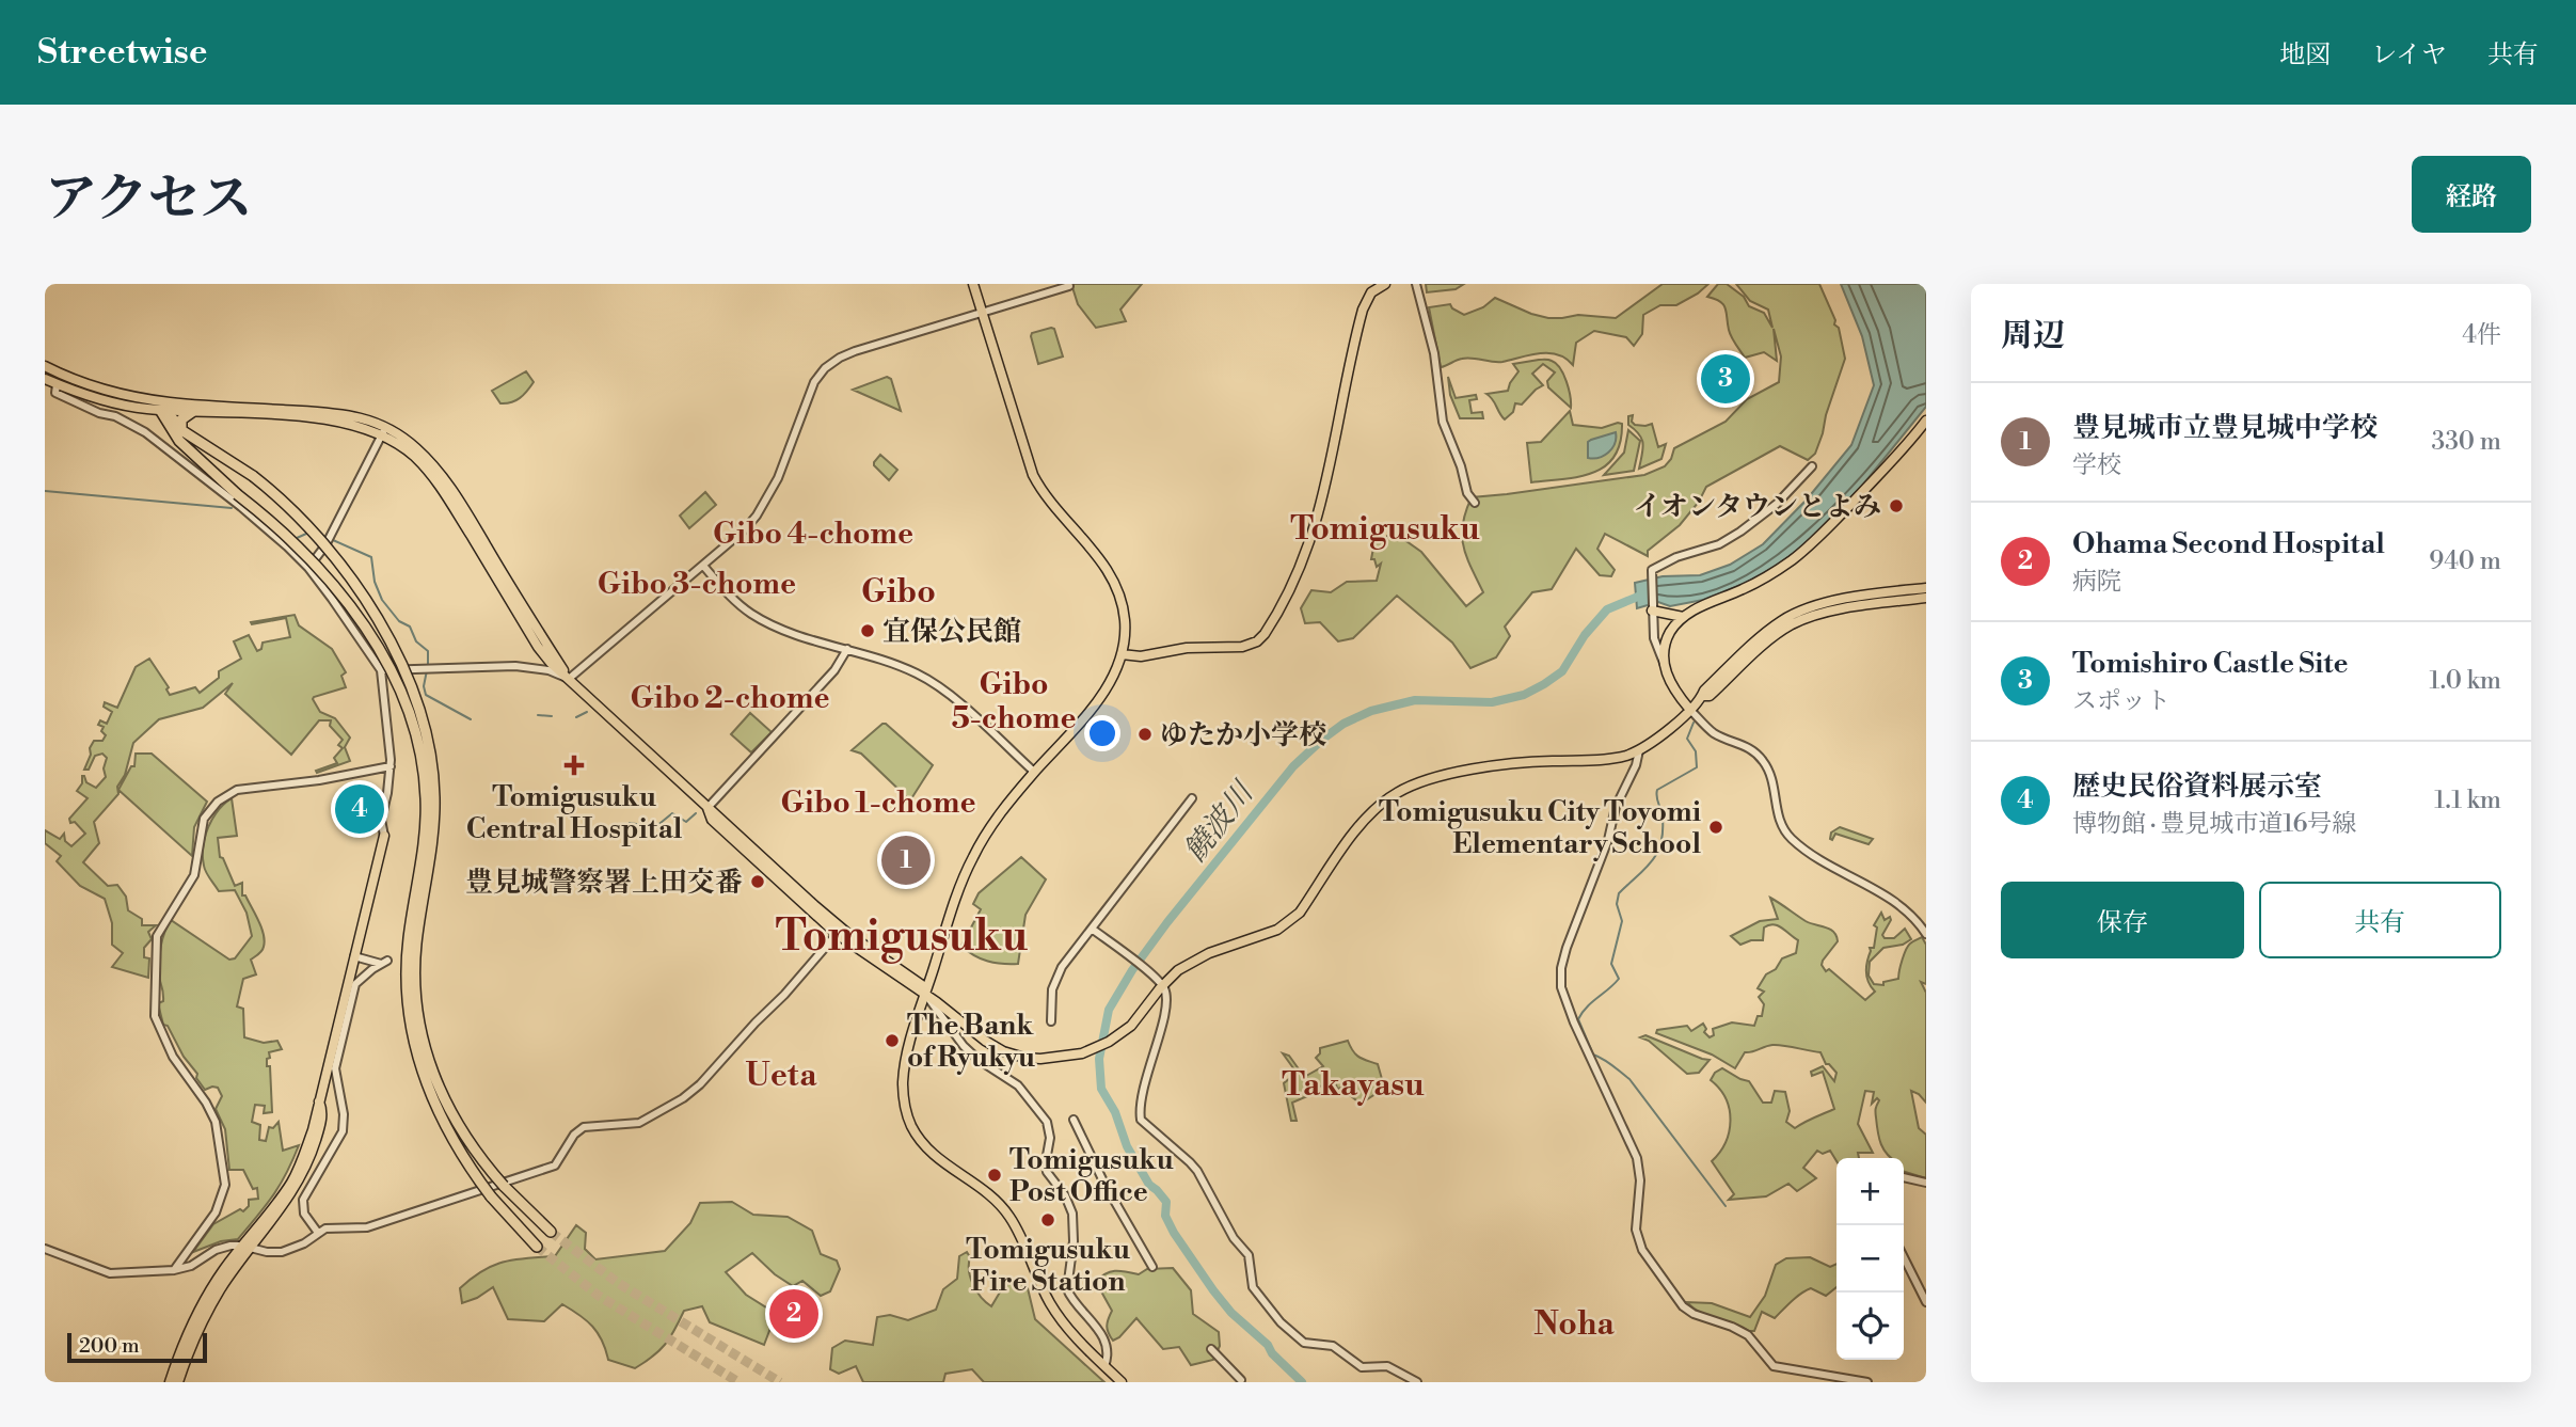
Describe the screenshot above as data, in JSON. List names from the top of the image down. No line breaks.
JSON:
{"districts":["Tomigusuku","Gibo 4-chome","Gibo 3-chome","Gibo","Gibo 5-chome","Gibo 2-chome","Gibo 1-chome","Tomigusuku","Ueta","Takayasu","Noha"],"water":["饒波川"],"places":{"other":["イオンタウンとよみ","宜保公民館","ゆたか小学校","Tomigusuku City Toyomi Elementary School","豊見城警察署上田交番","The Bank of Ryukyu","Tomigusuku Post Office","Tomigusuku Fire Station"],"health":["Tomigusuku Central Hospital"]},"scale_bar":"200 m","page":{"header":"Streetwise","nav":["地図","レイヤ","共有"],"title":"アクセス","buttons":["経路",["保存","共有"]],"heading":["周辺","4件"],"pins":["3","4","1","2"],"list":[{"mark":"1","name":"豊見城市立豊見城中学校","note":"学校","value":"330 m"},{"mark":"2","name":"Ohama Second Hospital","note":"病院","value":"940 m"},{"mark":"3","name":"Tomishiro Castle Site","note":"スポット","value":"1.0 km"},{"mark":"4","name":"歴史民俗資料展示室","note":"博物館 · 豊見城市道16号線","value":"1.1 km"}],"map_buttons":["+","−"],"scale":"200 m"}}
